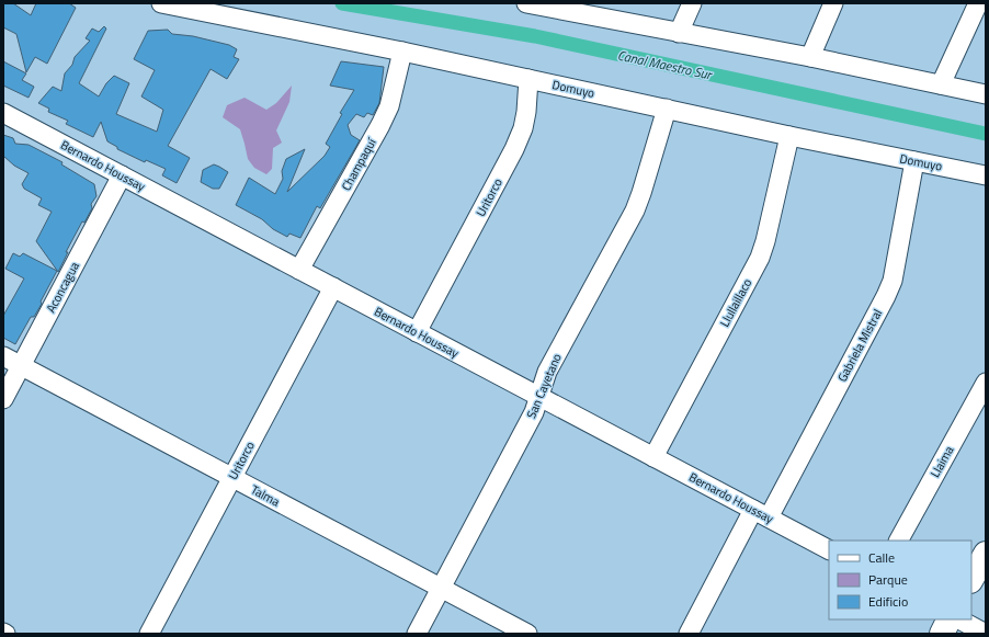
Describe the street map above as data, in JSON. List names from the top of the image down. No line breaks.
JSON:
{"streets":{"street":["Domuyo","Champaquí","Bernardo Houssay","Uritorco","Aconcagua","Llullaillaco","Gabriela Mistral","San Cayetano","Llaima","Talma"]},"crossings":[["Domuyo","Champaquí"],["Domuyo","Uritorco"],["Domuyo","Llullaillaco"],["Domuyo","Gabriela Mistral"],["Domuyo","San Cayetano"],["Champaquí","Bernardo Houssay"],["Bernardo Houssay","Uritorco"],["Bernardo Houssay","Aconcagua"],["Bernardo Houssay","Llullaillaco"],["Bernardo Houssay","Gabriela Mistral"],["Bernardo Houssay","San Cayetano"],["Uritorco","Talma"],["Aconcagua","Talma"],["San Cayetano","Talma"]],"water":["Canal Maestro Sur"],"legend":["Calle","Parque","Edificio"]}
